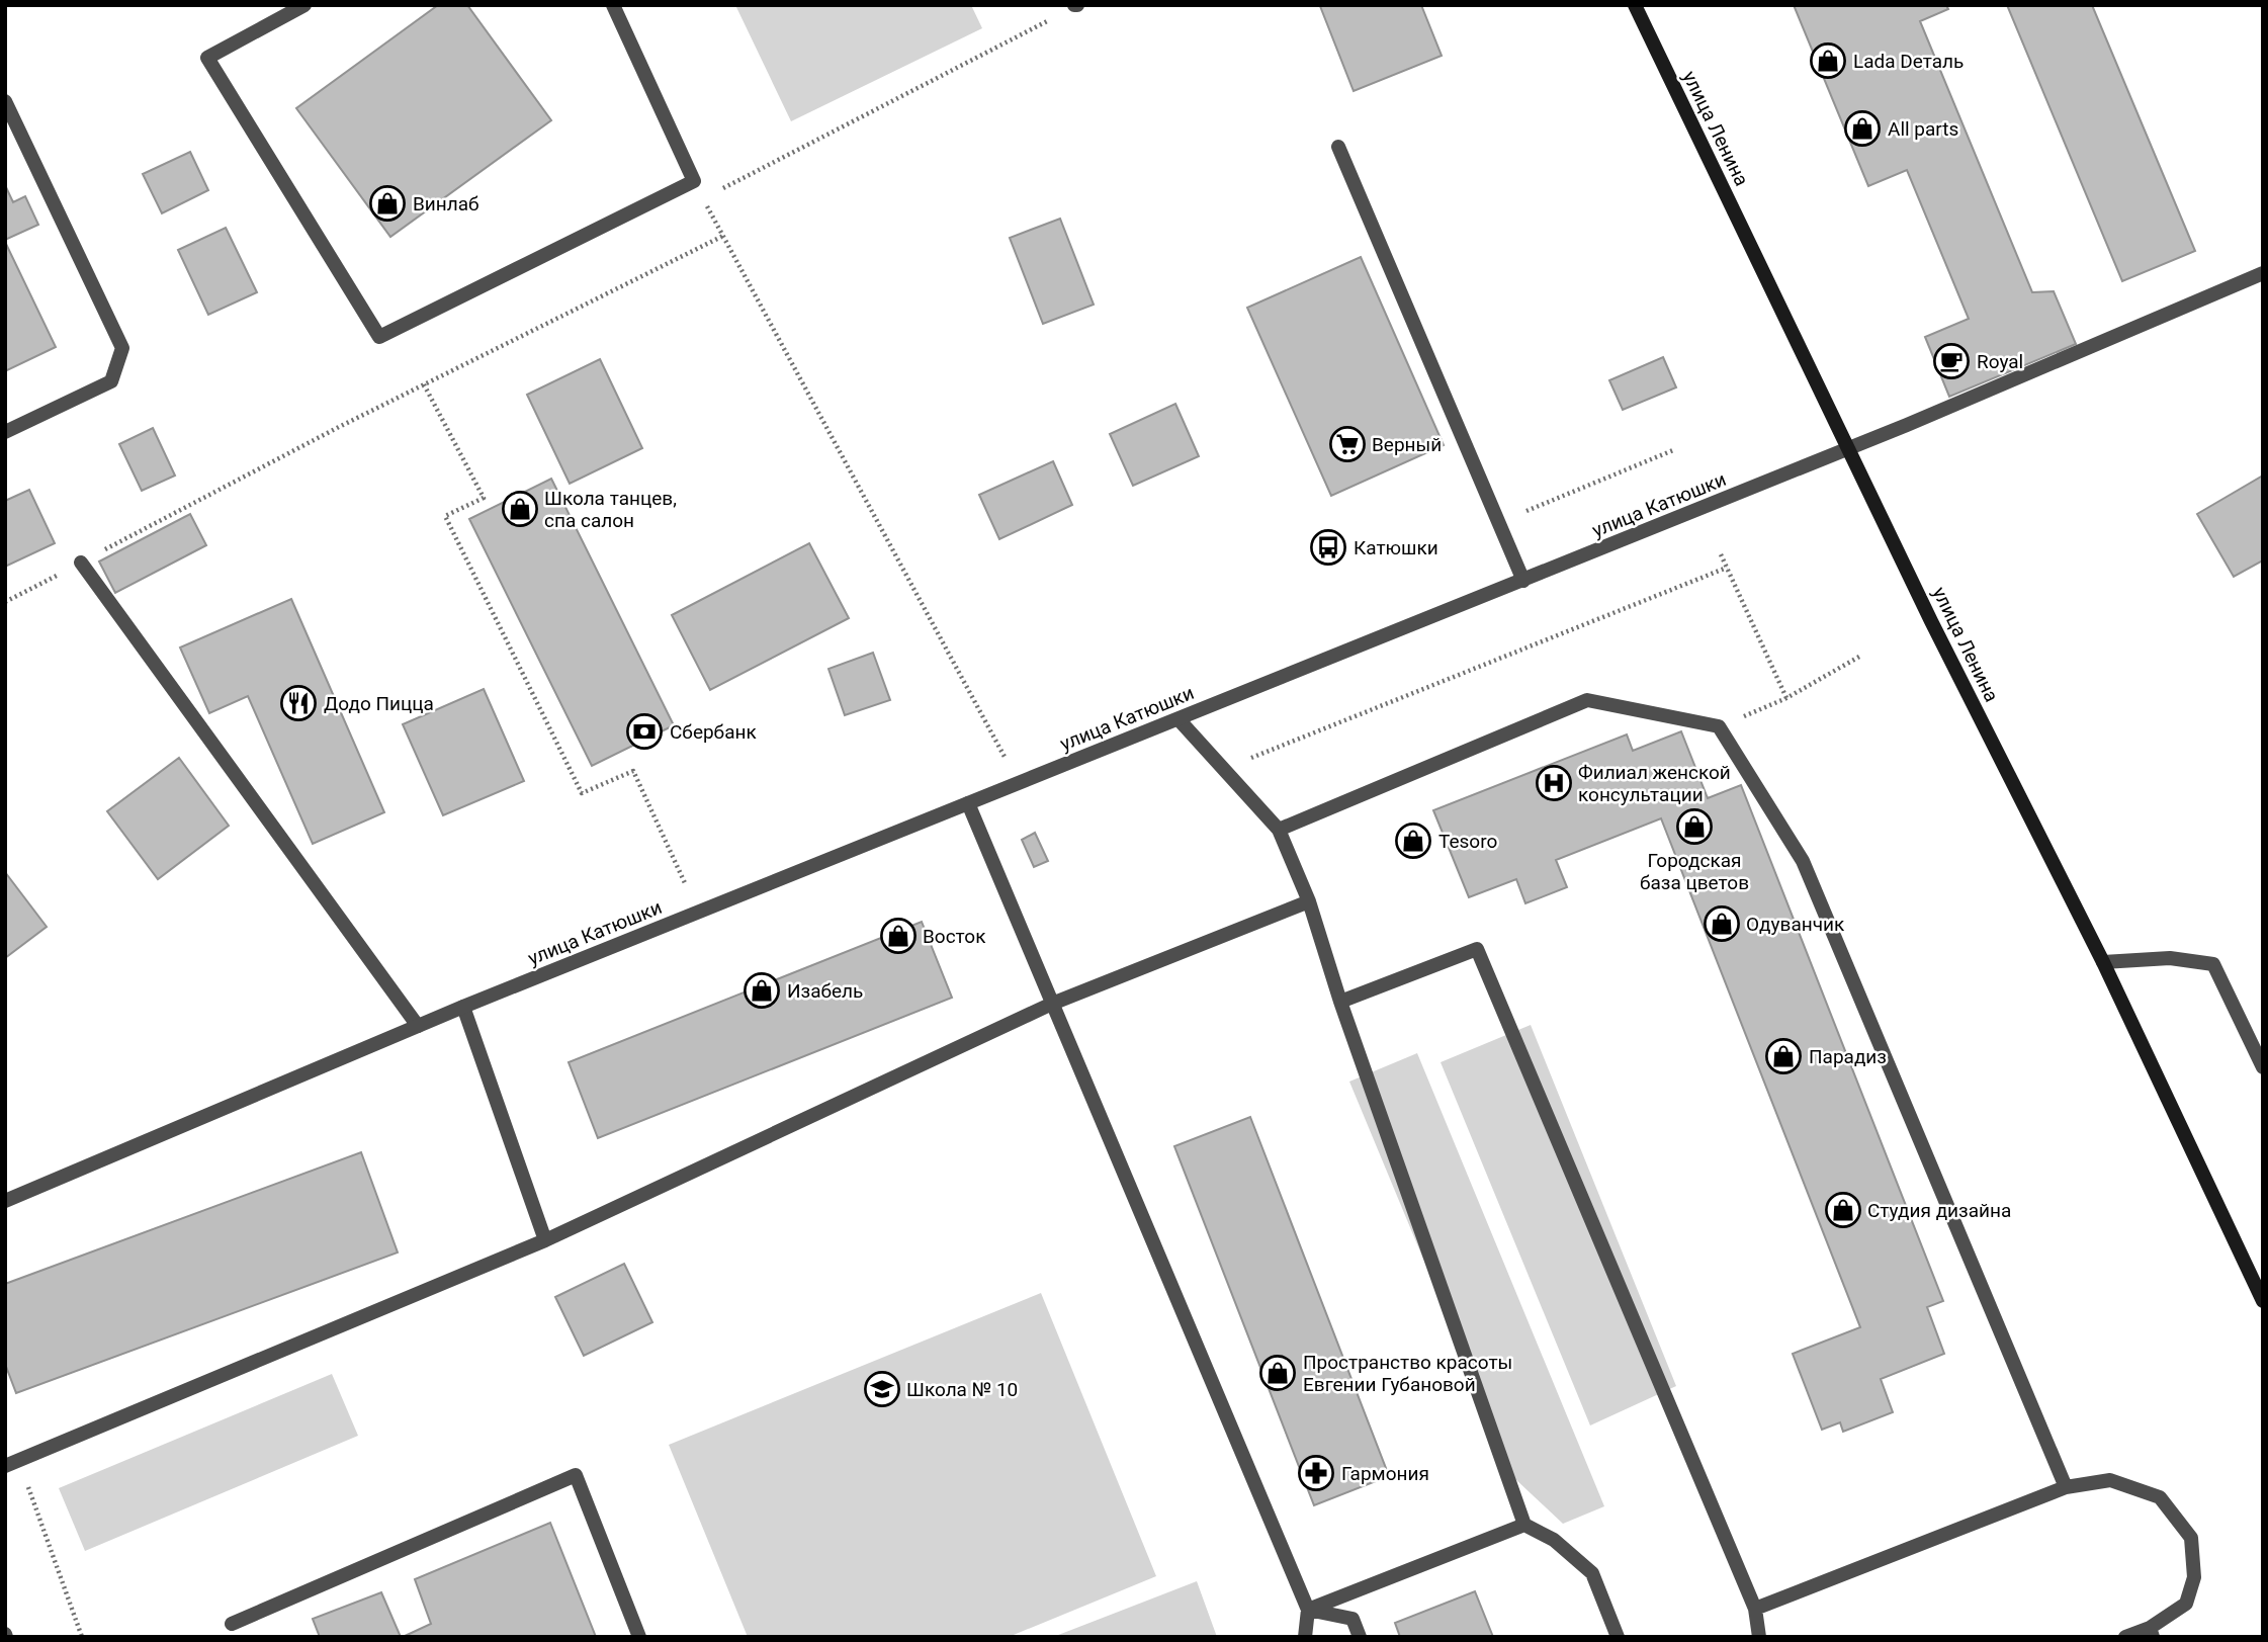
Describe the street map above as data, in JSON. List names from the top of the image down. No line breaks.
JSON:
{"streets":{"main road":["улица Ленина"],"street":["улица Катюшки"]},"crossings":[["улица Ленина","улица Катюшки"]],"places":{"shop":["Lada Dеталь","All parts","Винлаб","Школа танцев, спа салон","Городская база цветов","Tesoro","Одуванчик","Восток","Изабель","Парадиз","Студия дизайна","Пространство красоты Евгении Губановой"],"cafe":["Royal"],"supermarket":["Верный"],"bus stop":["Катюшки"],"restaurant":["Додо Пицца"],"bank":["Сбербанк"],"hospital":["Филиал женской консультации"],"school or university":["Школа № 10"],"pharmacy":["Гармония"]}}
